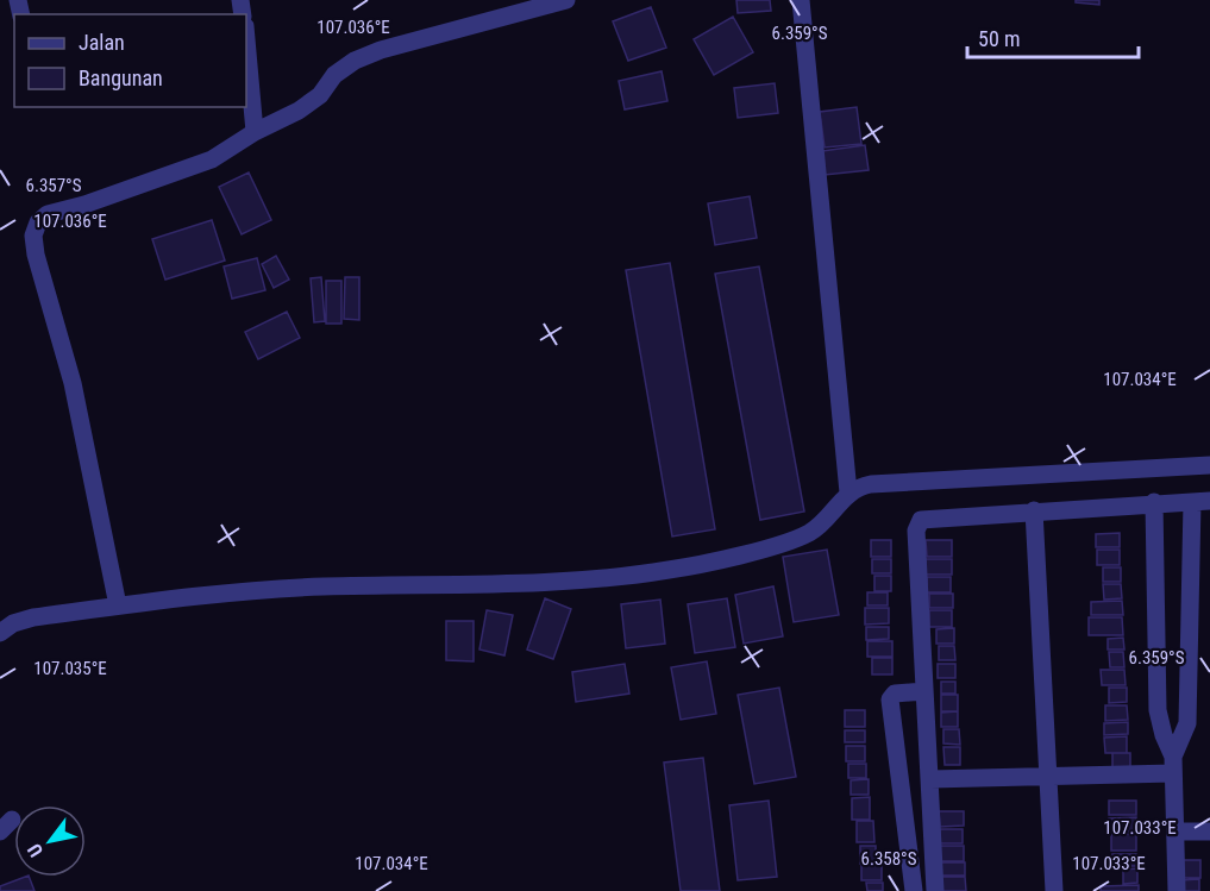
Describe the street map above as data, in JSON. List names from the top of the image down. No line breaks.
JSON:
{"legend":["Jalan","Bangunan"],"scale_bar":"50 m","north":"bottom left","coordinates":["107.036°E","6.359°S","6.357°S","107.034°E","107.035°E","107.033°E","6.358°S"]}
